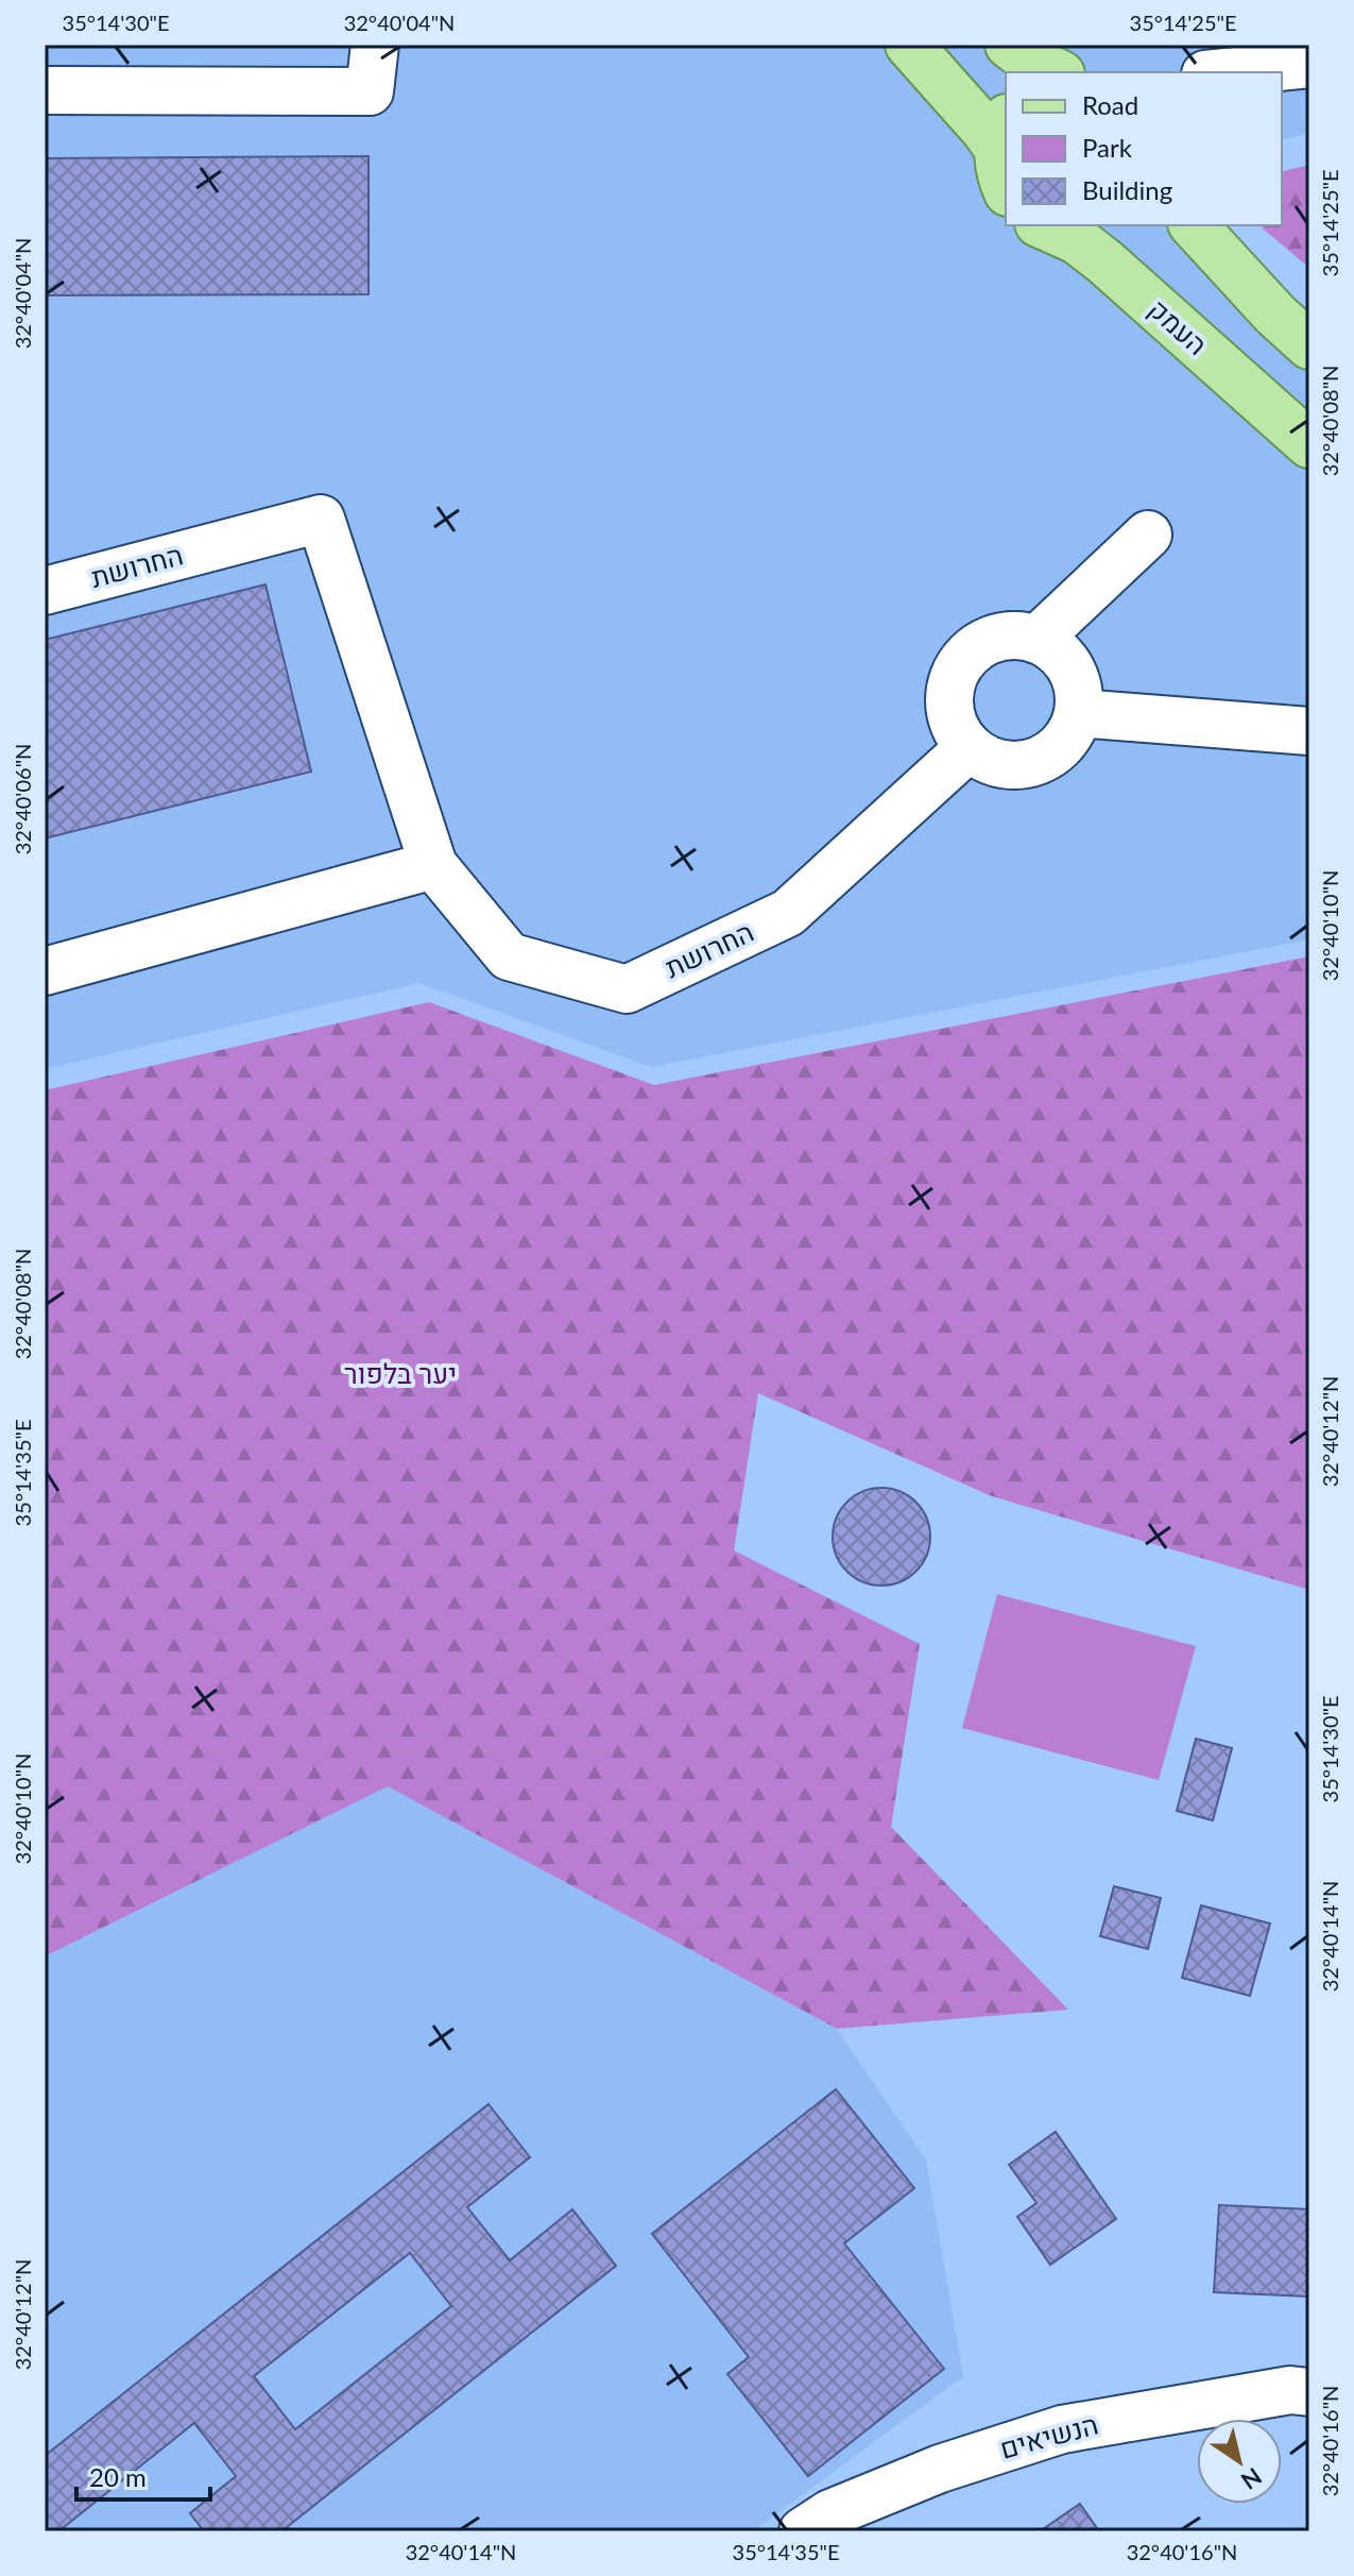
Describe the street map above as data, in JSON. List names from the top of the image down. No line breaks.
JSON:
{"streets":{"main road":["העמק"],"street":["החרושת","הנשיאים"]},"parks":["יער בלפור"],"legend":["Road","Park","Building"],"scale_bar":"20 m","north":"bottom right","coordinates":["35°14'30\"E","32°40'04\"N","35°14'25\"E","32°40'08\"N","32°40'06\"N","32°40'10\"N","32°40'12\"N","35°14'35\"E","32°40'14\"N","32°40'16\"N"]}
